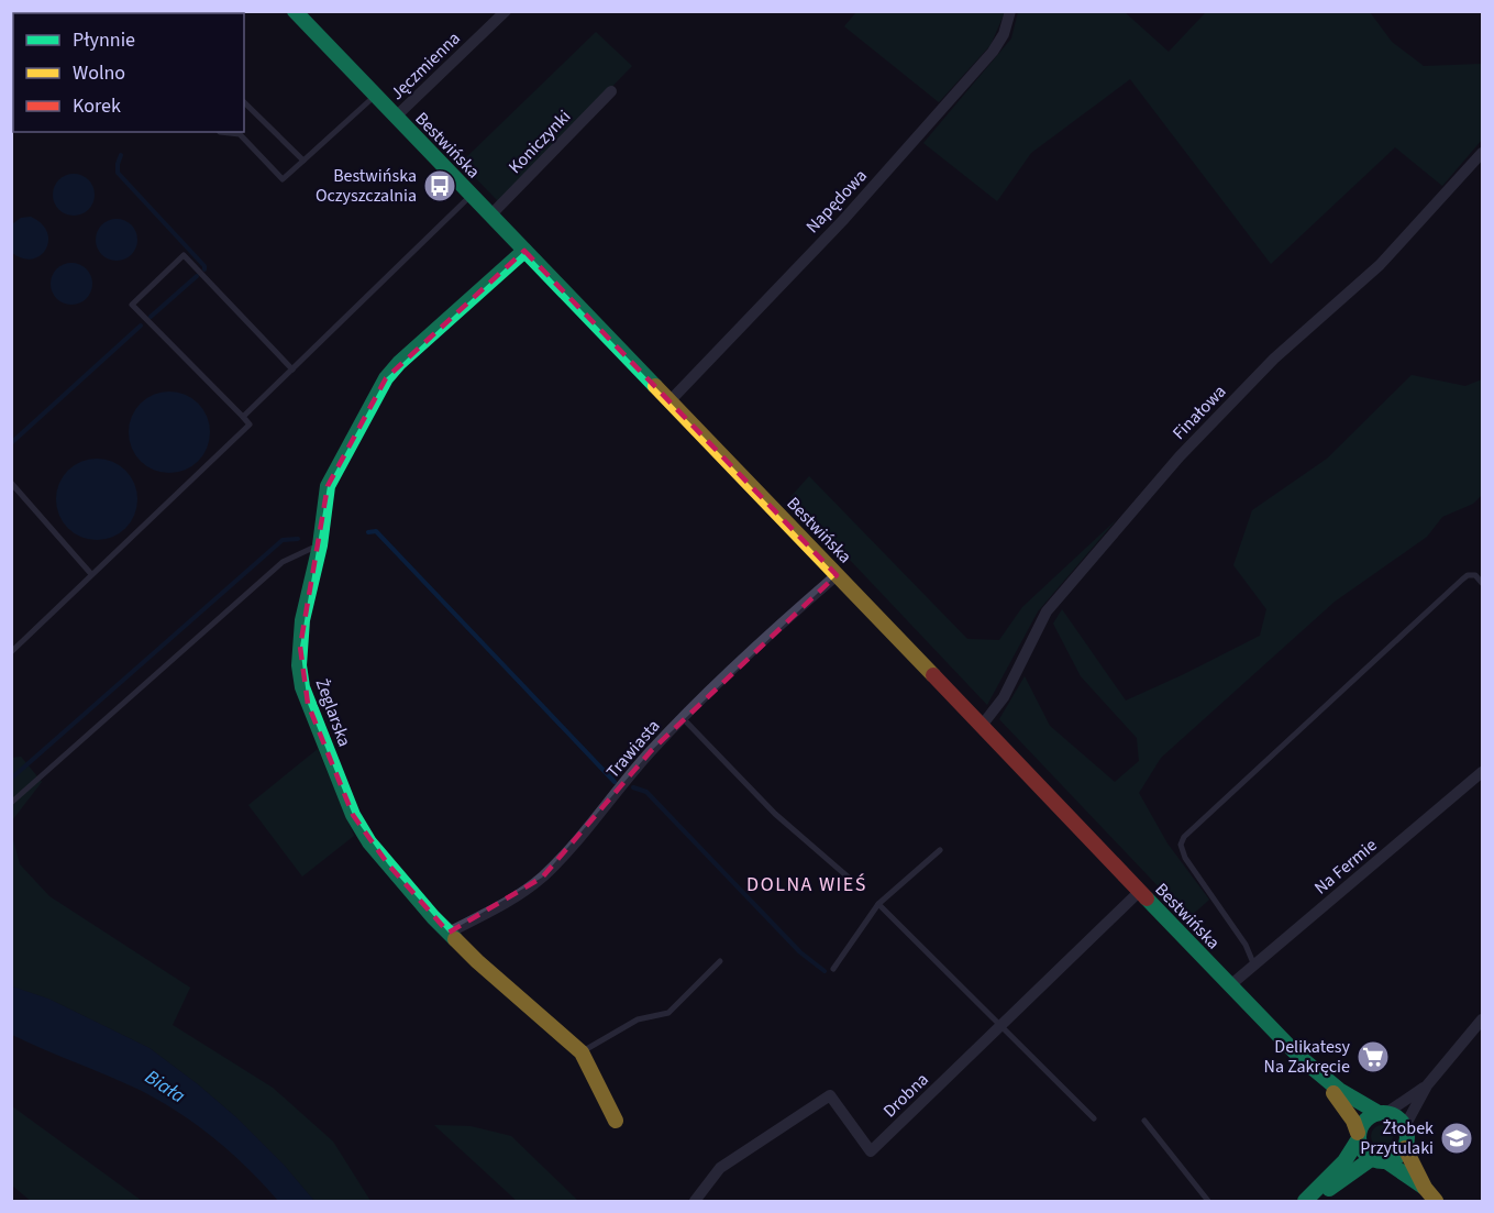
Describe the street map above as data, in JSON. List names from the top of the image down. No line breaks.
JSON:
{"streets":{"street":["Jęczmienna","Koniczynki","Bestwińska","Napędowa","Finałowa","Żeglarska","Trawiasta","Na Fermie","Drobna"]},"crossings":[["Jęczmienna","Bestwińska"],["Koniczynki","Bestwińska"],["Bestwińska","Napędowa"],["Bestwińska","Finałowa"],["Bestwińska","Żeglarska"],["Bestwińska","Trawiasta"],["Bestwińska","Na Fermie"],["Bestwińska","Drobna"],["Żeglarska","Trawiasta"]],"districts":["DOLNA WIEŚ"],"water":["Biała"],"places":{"bus stop":["Bestwińska Oczyszczalnia"],"supermarket":["Delikatesy Na Zakręcie"],"school or university":["Żłobek Przytulaki"]},"legend":["Płynnie","Wolno","Korek"]}
